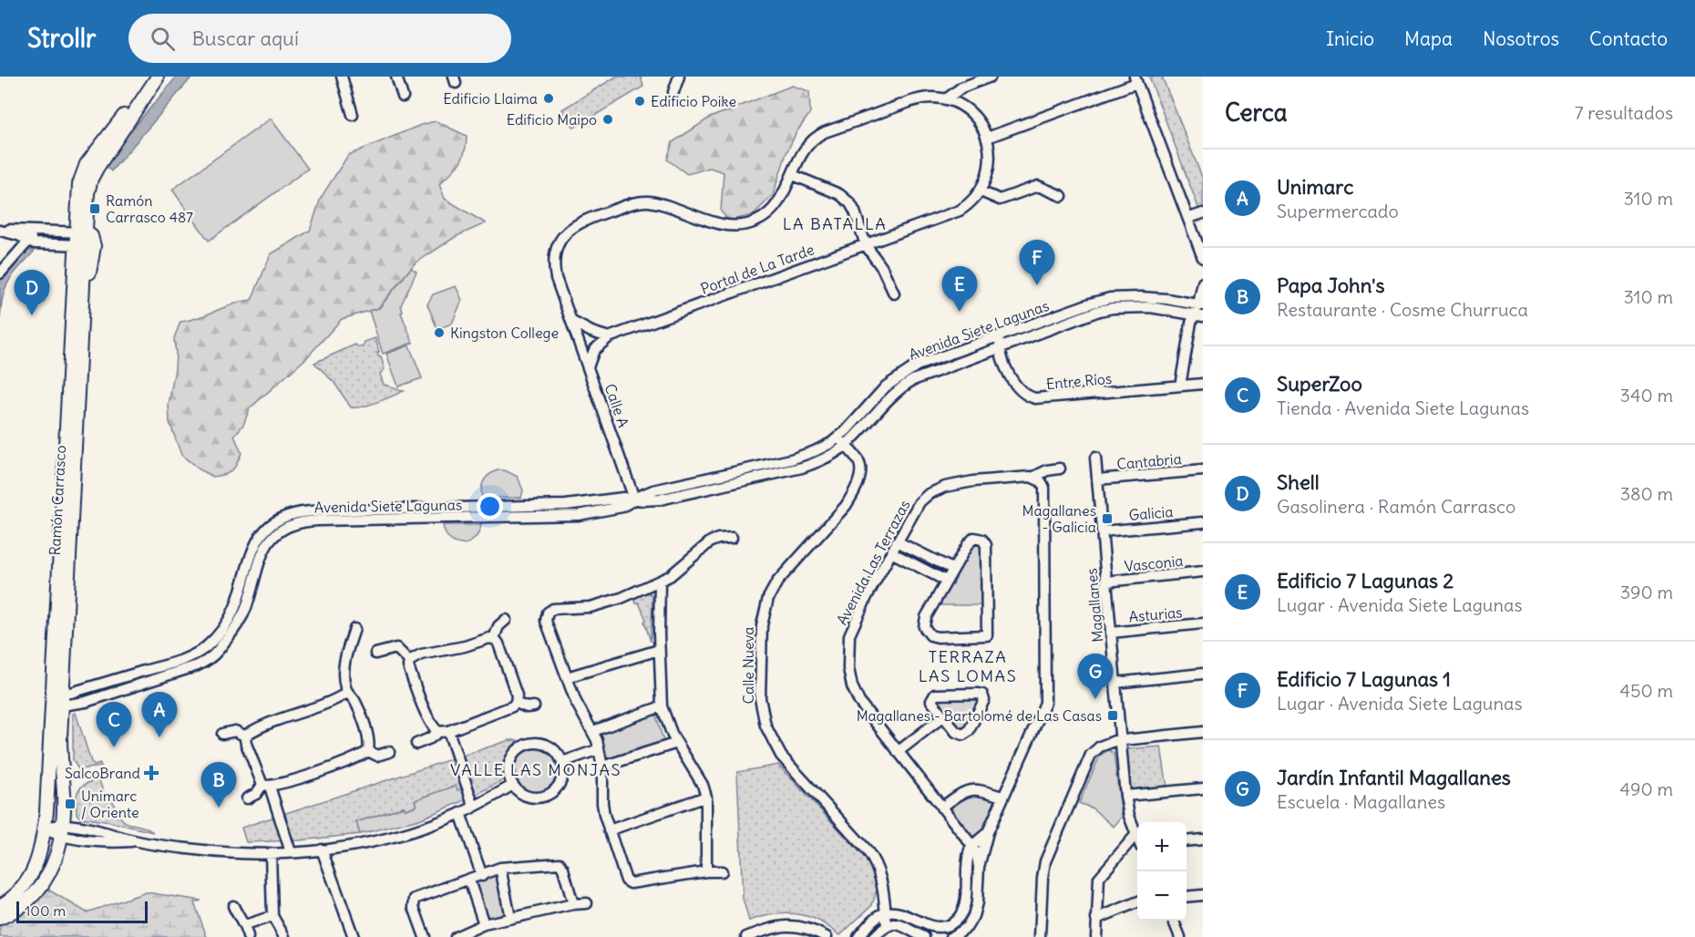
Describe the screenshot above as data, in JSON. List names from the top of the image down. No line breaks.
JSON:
{"streets":{"main road":["Ramón Carrasco"],"street":["Portal de La Tarde","Avenida Siete Lagunas","Entre Ríos","Calle A","Cantabria","Galicia","Avenida Las Terrazas","Vasconia","Magallanes","Asturias","Calle Nueva"]},"crossings":[["Portal de La Tarde","Calle A"],["Avenida Siete Lagunas","Entre Ríos"],["Avenida Siete Lagunas","Calle A"],["Avenida Siete Lagunas","Ramón Carrasco"],["Avenida Siete Lagunas","Calle Nueva"],["Cantabria","Magallanes"],["Galicia","Magallanes"],["Vasconia","Magallanes"],["Magallanes","Asturias"]],"districts":["LA BATALLA","TERRAZA LAS LOMAS","VALLE LAS MONJAS"],"places":{"other":["Edificio Llaima","Edificio Poike","Edificio Maipo","Kingston College"],"transit":["Ramón Carrasco 487","Magallanes - Galicia","Magallanes - Bartolomé de Las Casas","Unimarc / Oriente"],"health":["SalcoBrand"]},"scale_bar":"100 m","page":{"header":"Strollr","search":"Buscar aquí","nav":["Inicio","Mapa","Nosotros","Contacto"],"heading":["Cerca","7 resultados"],"list":[{"mark":"A","name":"Unimarc","note":"Supermercado","value":"310 m"},{"mark":"B","name":"Papa John's","note":"Restaurante · Cosme Churruca","value":"310 m"},{"mark":"C","name":"SuperZoo","note":"Tienda · Avenida Siete Lagunas","value":"340 m"},{"mark":"D","name":"Shell","note":"Gasolinera · Ramón Carrasco","value":"380 m"},{"mark":"E","name":"Edificio 7 Lagunas 2","note":"Lugar · Avenida Siete Lagunas","value":"390 m"},{"mark":"F","name":"Edificio 7 Lagunas 1","note":"Lugar · Avenida Siete Lagunas","value":"450 m"},{"mark":"G","name":"Jardín Infantil Magallanes","note":"Escuela · Magallanes","value":"490 m"}],"pins":["F","E","D","G","A","C","B"],"map_buttons":["+","−"],"scale":"100 m"}}
